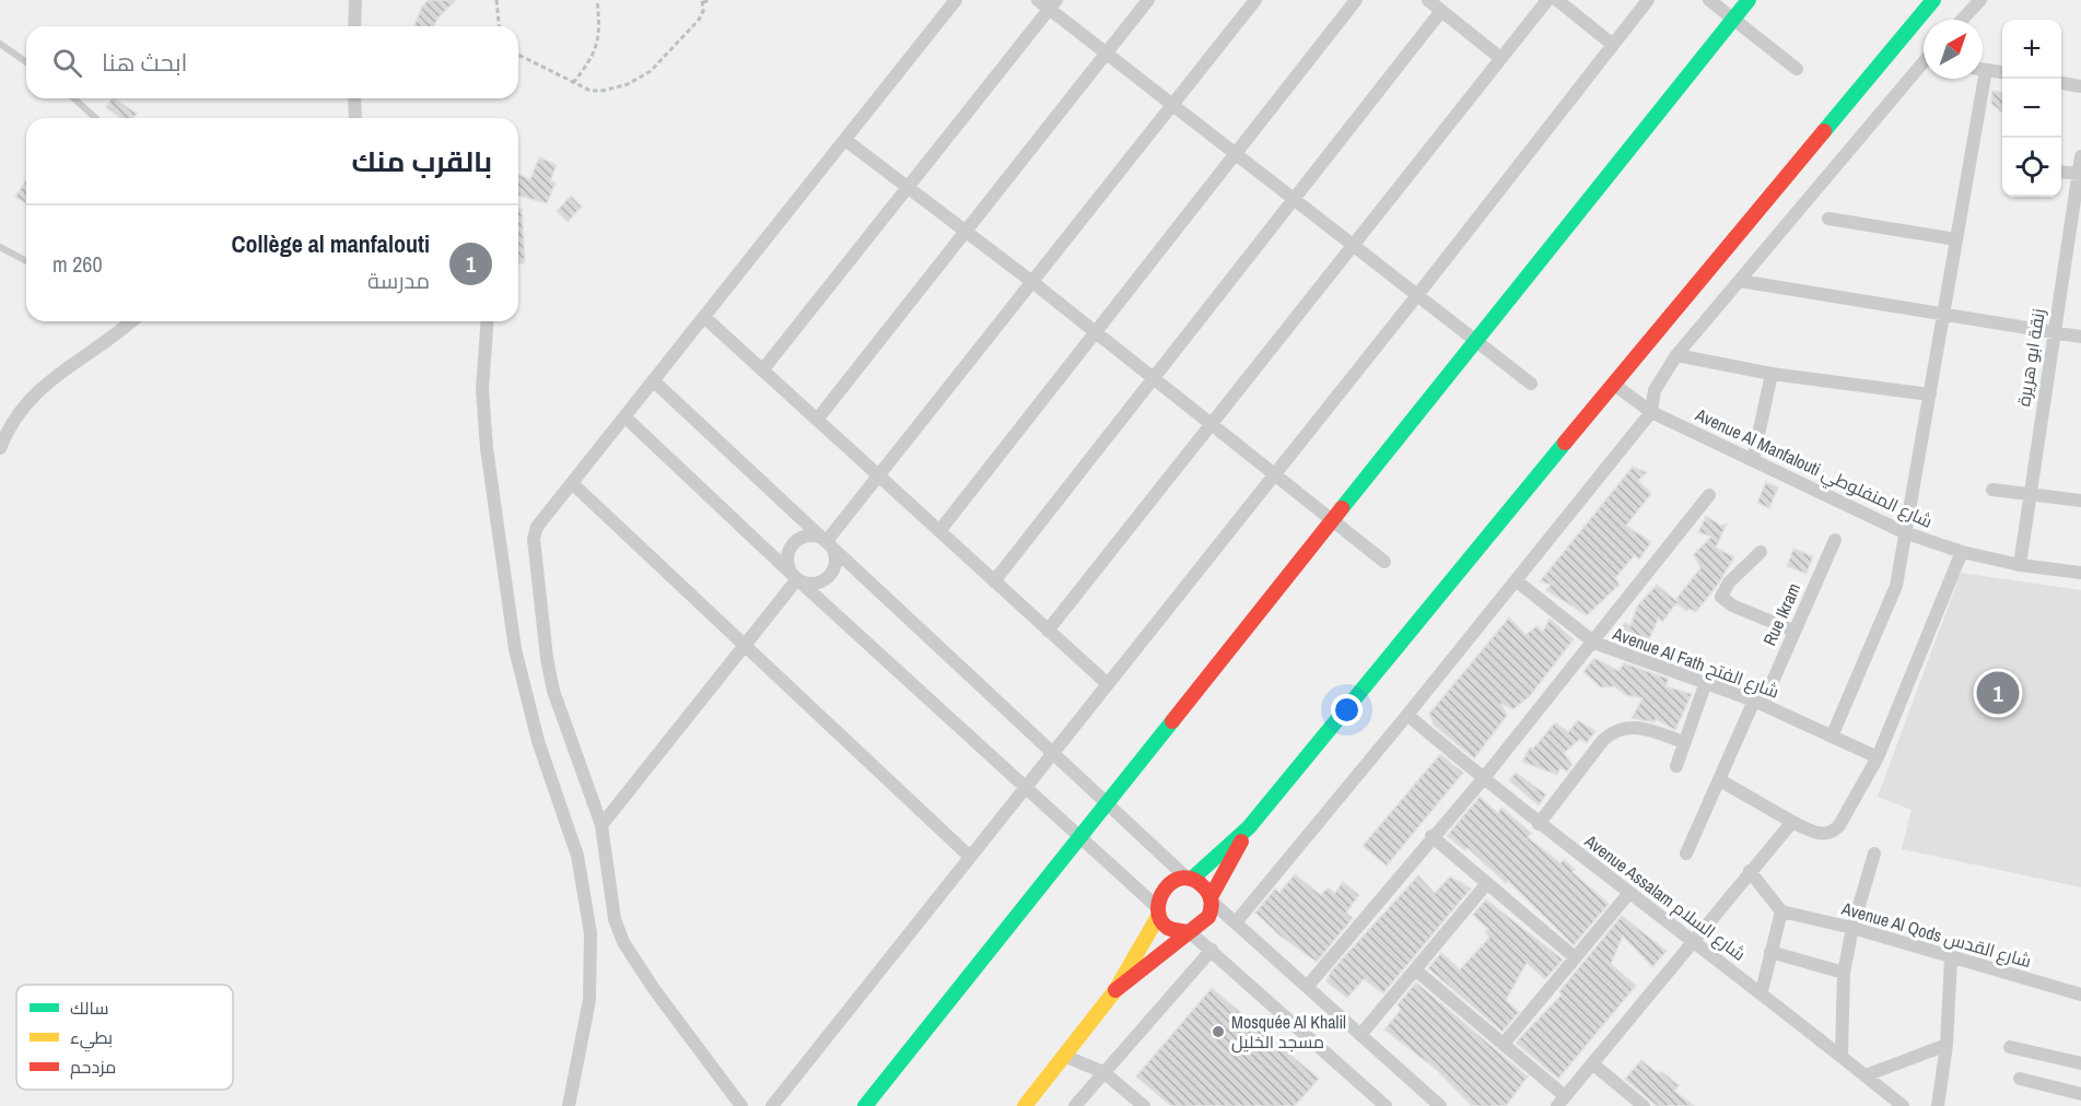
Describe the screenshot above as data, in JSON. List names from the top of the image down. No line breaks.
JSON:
{"streets":{"street":["زنقة ابو هريرة","Avenue Al Manfalouti شارع المنفلوطي","Rue Ikram","Avenue Al Fath شارع الفتح","Avenue Assalam شارع السلام","Avenue Al Qods شارع القدس"]},"crossings":[["زنقة ابو هريرة","Avenue Al Manfalouti شارع المنفلوطي"],["Rue Ikram","Avenue Al Fath شارع الفتح"]],"places":["Mosquée Al Khalil مسجد الخليل"],"legend":["سالك","بطيء","مزدحم"],"north":"top right","page":{"map_buttons":["+","−"],"search":"ابحث هنا","heading":"بالقرب منك","list":[{"mark":"1","name":"Collège al manfalouti","note":"مدرسة","value":"260 m"}],"pins":"1"}}
